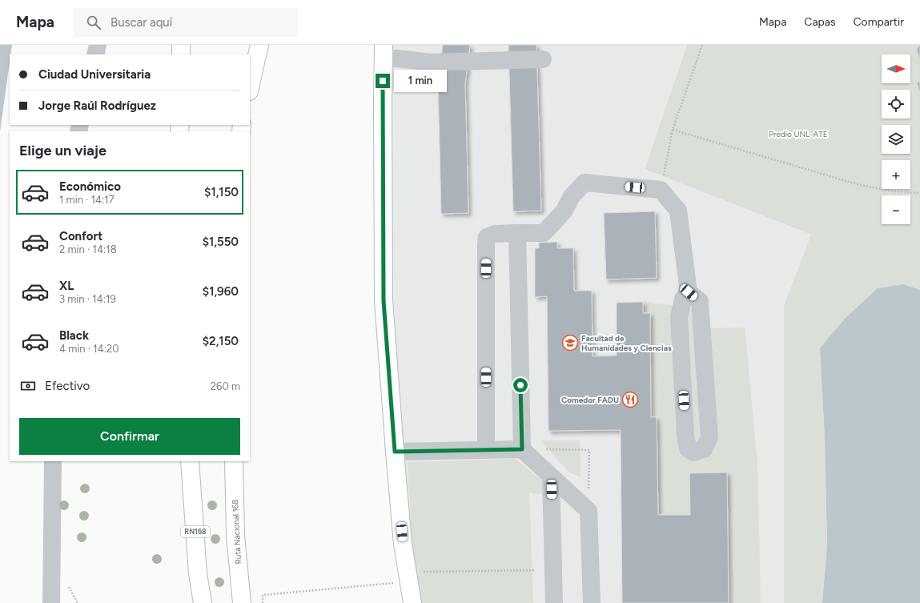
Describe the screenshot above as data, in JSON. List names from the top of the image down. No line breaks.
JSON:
{"streets":{"main road":["RN168","Ruta Nacional 168"]},"parks":["Predio UNL-ATE"],"places":{"school or university":["Facultad de Humanidades y Ciencias"],"restaurant":["Comedor FADU"]},"north":"right","page":{"header":"Mapa","search":"Buscar aquí","nav":["Mapa","Capas","Compartir"],"map_buttons":["+","−"],"banner":["Ciudad Universitaria","Jorge Raúl Rodríguez"],"bubble":"1 min","heading":"Elige un viaje","list":[{"name":"Económico","note":"1 min · 14:17","value":"$1,150"},{"name":"Confort","note":"2 min · 14:18","value":"$1,550"},{"name":"XL","note":"3 min · 14:19","value":"$1,960"},{"name":"Black","note":"4 min · 14:20","value":"$2,150"}],"pay":["Efectivo","260 m"],"buttons":"Confirmar"}}
